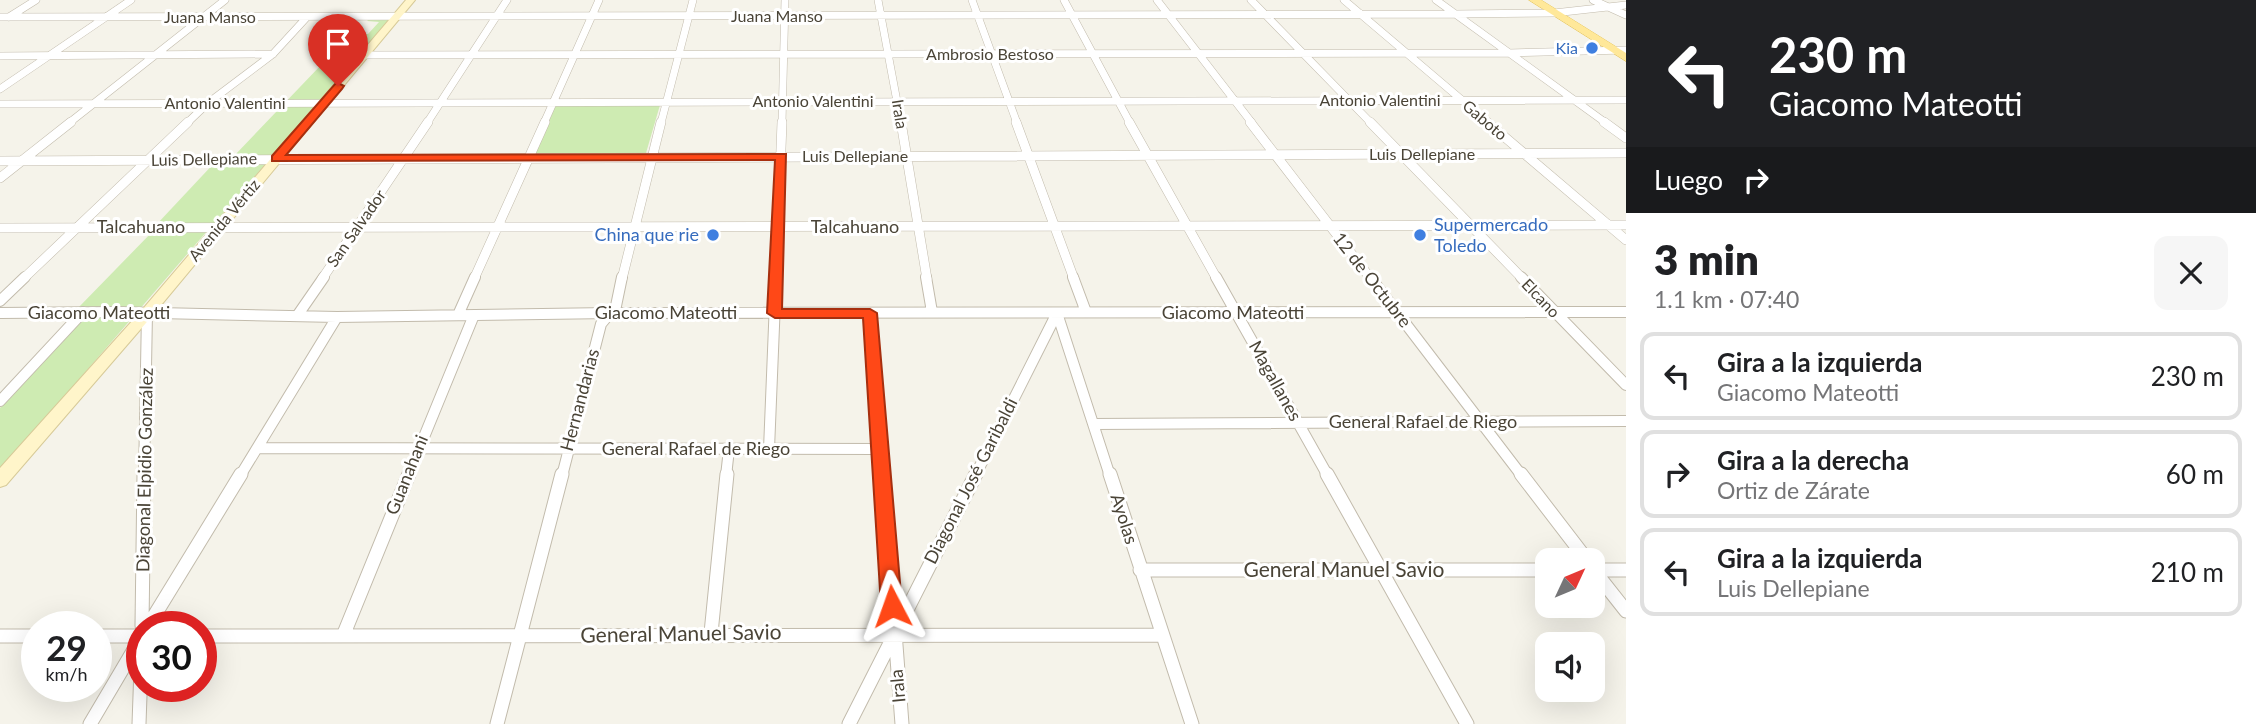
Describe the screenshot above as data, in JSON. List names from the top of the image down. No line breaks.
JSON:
{"streets":{"street":["Juana Manso","Ambrosio Bestoso","Antonio Valentini","Irala","Gaboto","Luis Dellepiane","Avenida Vértiz","Talcahuano","San Salvador","12 de Octubre","Elcano","Giacomo Mateotti","Magallanes","Hernandarias","General Rafael de Riego","Diagonal Elpidio González","Guanahani","Diagonal José Garibaldi","Ayolas","General Manuel Savio"]},"crossings":[["Juana Manso","Irala"],["Juana Manso","Gaboto"],["Juana Manso","Avenida Vértiz"],["Juana Manso","San Salvador"],["Juana Manso","12 de Octubre"],["Juana Manso","Elcano"],["Juana Manso","Magallanes"],["Juana Manso","Hernandarias"],["Ambrosio Bestoso","Irala"],["Ambrosio Bestoso","Gaboto"],["Ambrosio Bestoso","Avenida Vértiz"],["Ambrosio Bestoso","San Salvador"],["Ambrosio Bestoso","12 de Octubre"],["Ambrosio Bestoso","Elcano"],["Ambrosio Bestoso","Magallanes"],["Ambrosio Bestoso","Hernandarias"],["Antonio Valentini","Irala"],["Antonio Valentini","Gaboto"],["Antonio Valentini","Avenida Vértiz"],["Antonio Valentini","San Salvador"],["Antonio Valentini","12 de Octubre"],["Antonio Valentini","Elcano"],["Antonio Valentini","Magallanes"],["Antonio Valentini","Hernandarias"],["Irala","Luis Dellepiane"],["Irala","Talcahuano"],["Irala","Giacomo Mateotti"],["Irala","General Rafael de Riego"],["Irala","Diagonal José Garibaldi"],["Irala","General Manuel Savio"],["Gaboto","Luis Dellepiane"],["Gaboto","Talcahuano"],["Luis Dellepiane","Avenida Vértiz"],["Luis Dellepiane","San Salvador"],["Luis Dellepiane","12 de Octubre"],["Luis Dellepiane","Elcano"],["Luis Dellepiane","Magallanes"],["Luis Dellepiane","Hernandarias"],["Avenida Vértiz","Talcahuano"],["Avenida Vértiz","Giacomo Mateotti"],["Avenida Vértiz","Diagonal Elpidio González"],["Talcahuano","San Salvador"],["Talcahuano","12 de Octubre"],["Talcahuano","Elcano"],["Talcahuano","Magallanes"],["Talcahuano","Hernandarias"],["San Salvador","Giacomo Mateotti"],["12 de Octubre","Giacomo Mateotti"],["12 de Octubre","General Rafael de Riego"],["Elcano","Giacomo Mateotti"],["Giacomo Mateotti","Magallanes"],["Giacomo Mateotti","Hernandarias"],["Giacomo Mateotti","Diagonal Elpidio González"],["Giacomo Mateotti","Guanahani"],["Giacomo Mateotti","Diagonal José Garibaldi"],["Giacomo Mateotti","Ayolas"],["Magallanes","General Rafael de Riego"],["Magallanes","General Manuel Savio"],["Hernandarias","General Rafael de Riego"],["Hernandarias","General Manuel Savio"],["General Rafael de Riego","Guanahani"],["General Rafael de Riego","Ayolas"],["Guanahani","General Manuel Savio"],["Diagonal José Garibaldi","Ayolas"],["Diagonal José Garibaldi","General Manuel Savio"],["Ayolas","General Manuel Savio"]],"places":["Kia","China que rie","Supermercado Toledo"],"north":"top right","page":{"turn":["230 m","Giacomo Mateotti"],"then":"Luego","heading":["3 min","1.1 km · 07:40"],"list":[{"name":"Gira a la izquierda","note":"Giacomo Mateotti","value":"230 m"},{"name":"Gira a la derecha","note":"Ortiz de Zárate","value":"60 m"},{"name":"Gira a la izquierda","note":"Luis Dellepiane","value":"210 m"}],"speed":"29 km/h","limit":"30"}}
